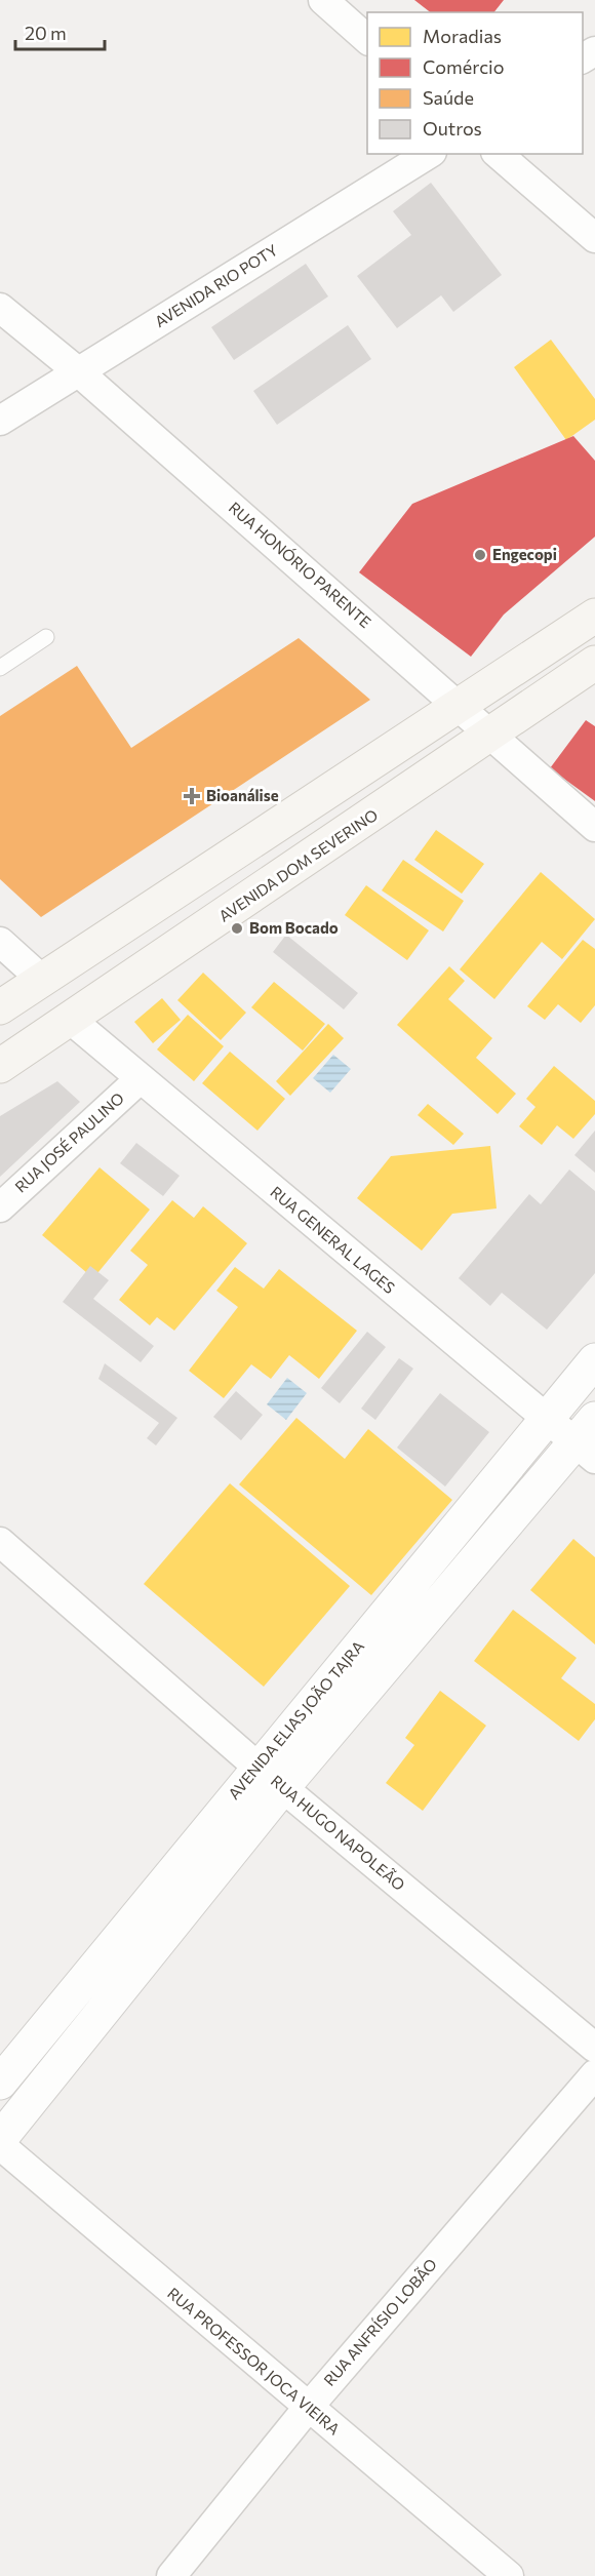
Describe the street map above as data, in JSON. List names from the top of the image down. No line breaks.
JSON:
{"streets":{"main road":["AVENIDA DOM SEVERINO"],"street":["AVENIDA RIO POTY","RUA HONÓRIO PARENTE","RUA JOSÉ PAULINO","RUA GENERAL LAGES","AVENIDA ELIAS JOÃO TAJRA","RUA HUGO NAPOLEÃO","RUA ANFRÍSIO LOBÃO","RUA PROFESSOR JOCA VIEIRA"]},"crossings":[["AVENIDA RIO POTY","RUA HONÓRIO PARENTE"],["RUA HONÓRIO PARENTE","AVENIDA DOM SEVERINO"],["AVENIDA DOM SEVERINO","RUA GENERAL LAGES"],["RUA JOSÉ PAULINO","RUA GENERAL LAGES"],["RUA GENERAL LAGES","AVENIDA ELIAS JOÃO TAJRA"],["AVENIDA ELIAS JOÃO TAJRA","RUA HUGO NAPOLEÃO"],["RUA ANFRÍSIO LOBÃO","RUA PROFESSOR JOCA VIEIRA"]],"places":{"other":["Engecopi","Bom Bocado"],"health":["Bioanálise"]},"legend":["Moradias","Comércio","Saúde","Outros"],"scale_bar":"20 m"}
